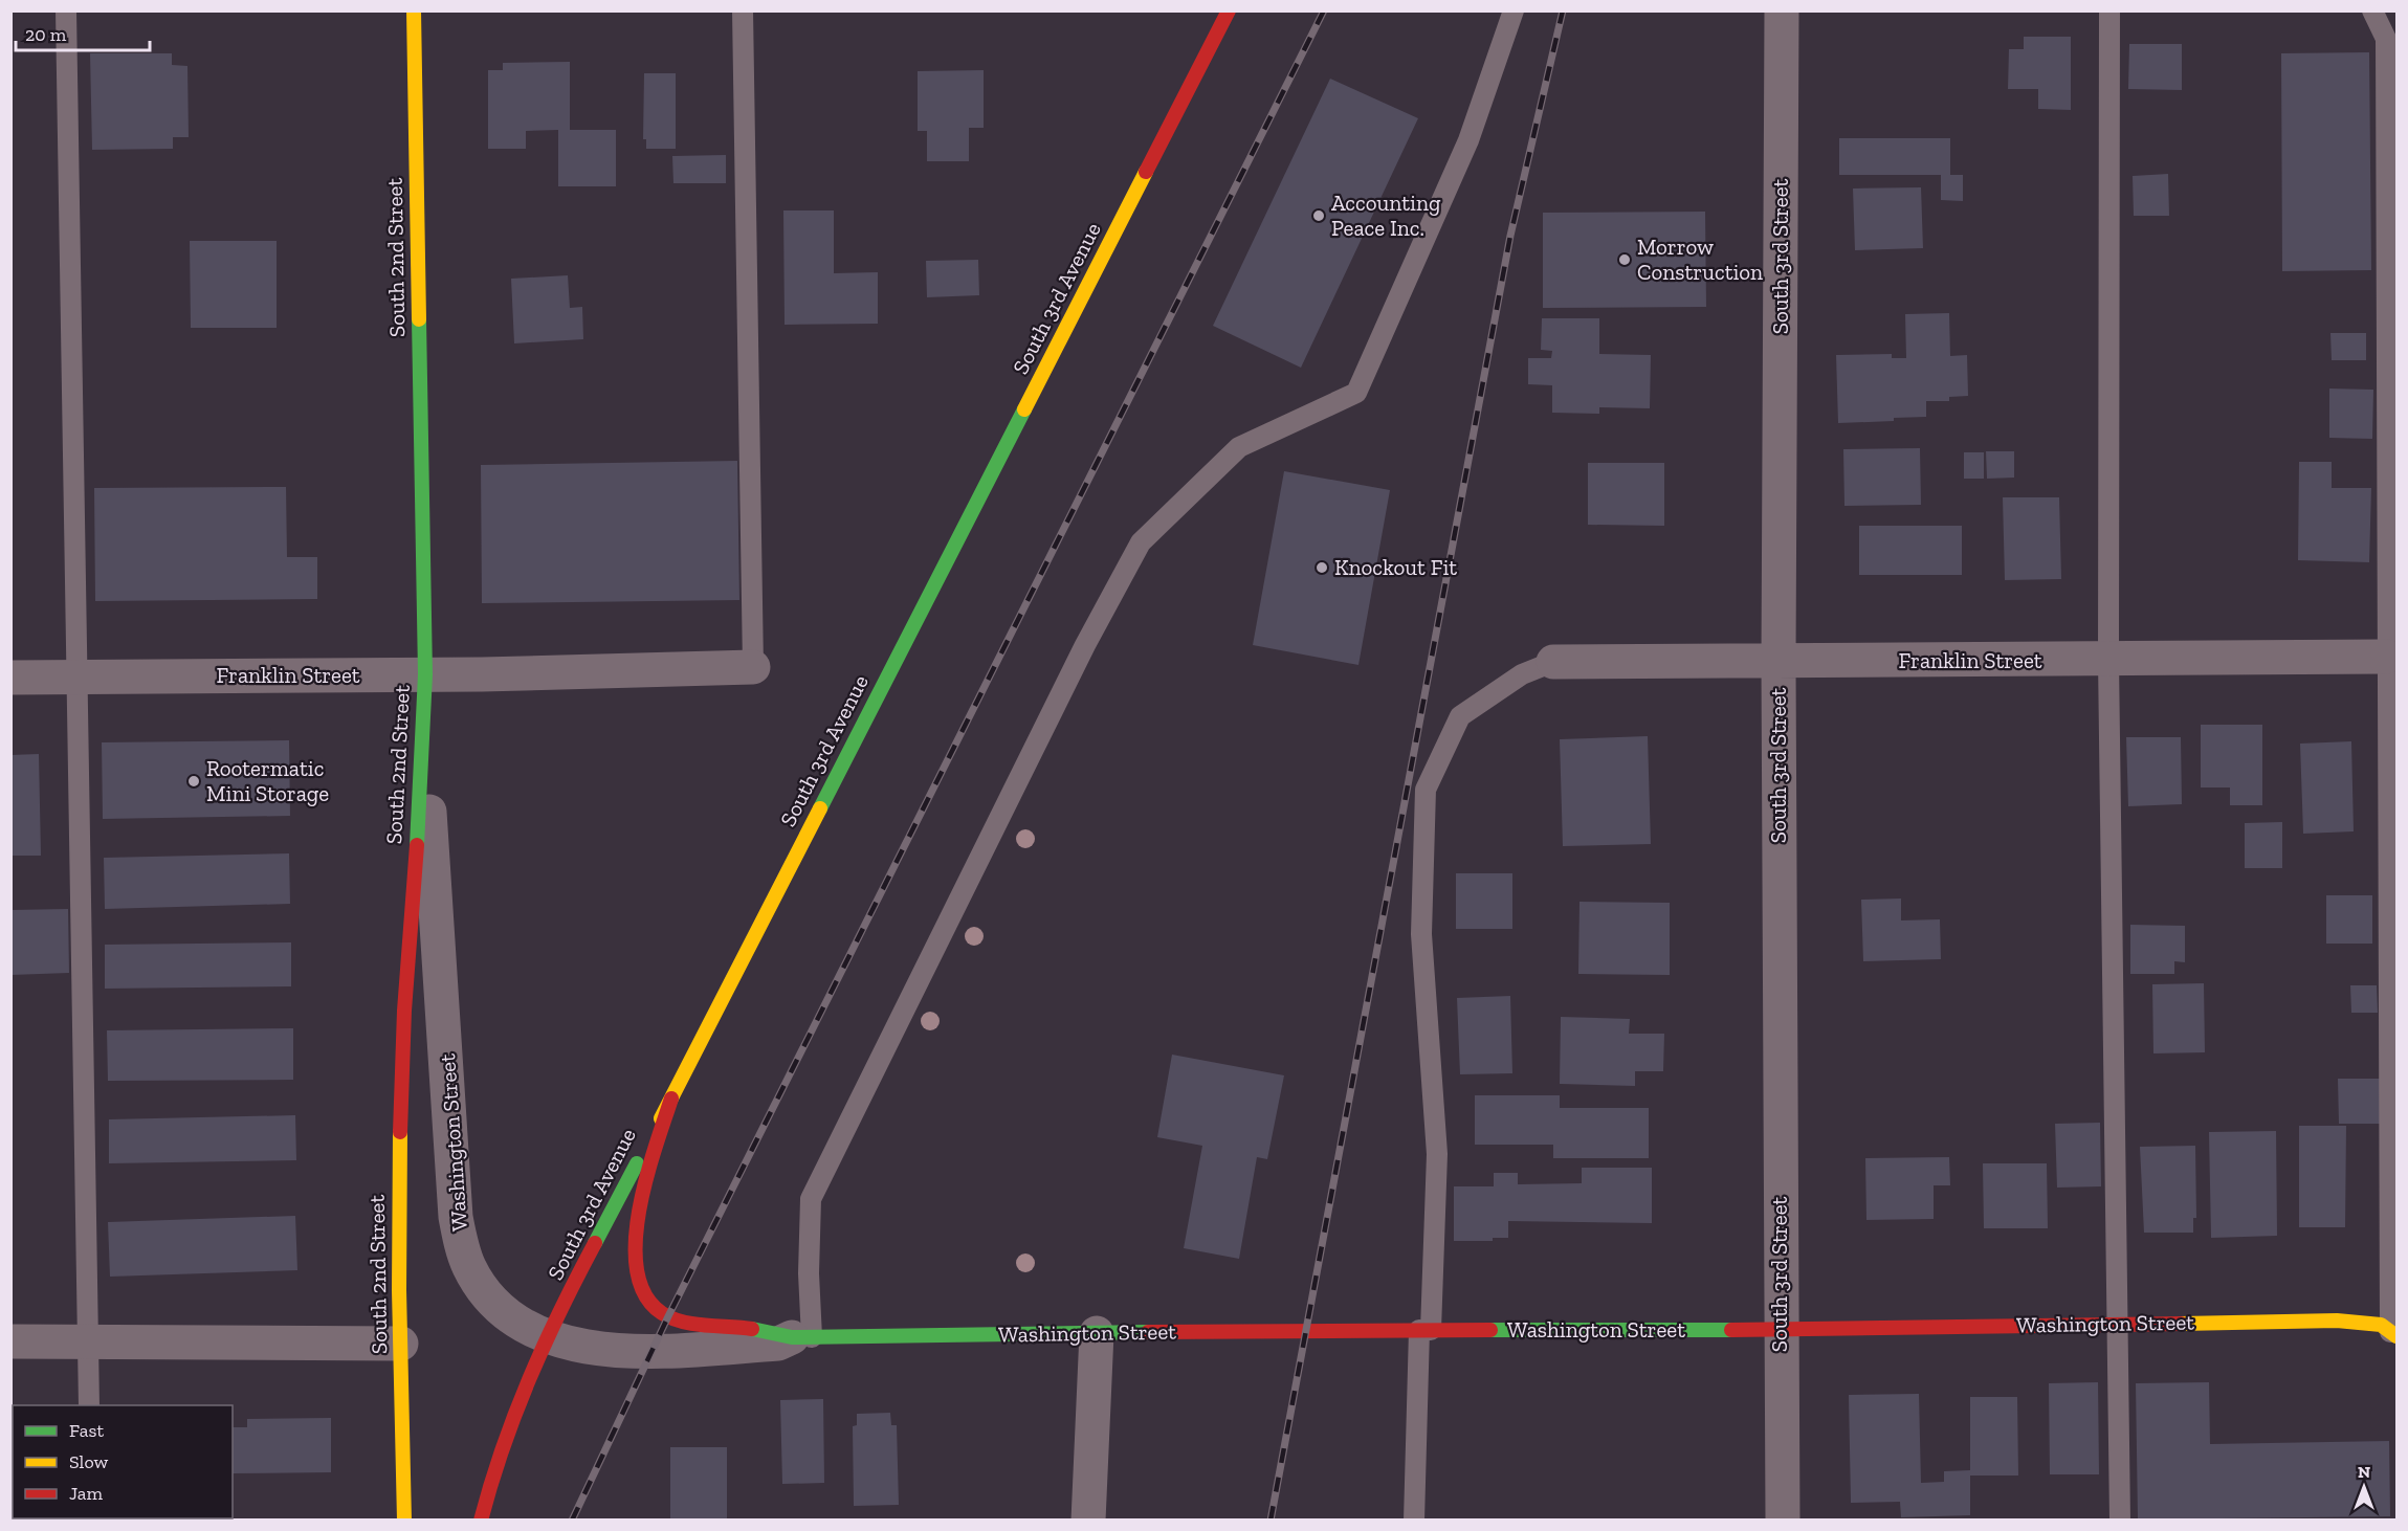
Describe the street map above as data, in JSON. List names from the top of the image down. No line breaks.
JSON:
{"streets":{"main road":["South 2nd Street","South 3rd Avenue","Washington Street"],"street":["South 3rd Street","Franklin Street"]},"crossings":[["South 3rd Street","Franklin Street"],["South 3rd Street","Washington Street"],["South 2nd Street","Franklin Street"],["South 2nd Street","Washington Street"],["South 3rd Avenue","Washington Street"]],"places":["Accounting Peace Inc.","Morrow Construction","Knockout Fit","Rootermatic Mini Storage"],"legend":["Fast","Slow","Jam"],"scale_bar":"20 m","north":"top"}
